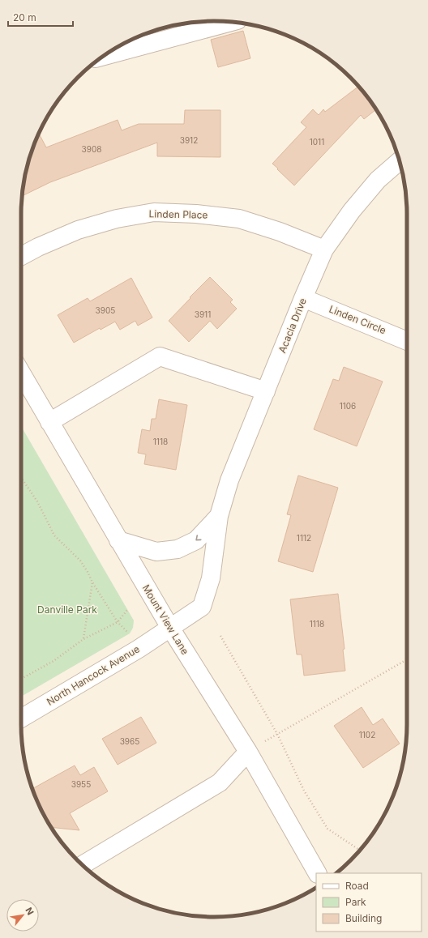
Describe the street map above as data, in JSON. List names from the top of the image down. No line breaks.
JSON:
{"streets":{"street":["Linden Place","Linden Circle","Acacia Drive","Mount View Lane","North Hancock Avenue"]},"crossings":[["Linden Place","Acacia Drive"],["Linden Circle","Acacia Drive"],["Acacia Drive","Mount View Lane"],["Acacia Drive","North Hancock Avenue"],["Mount View Lane","North Hancock Avenue"]],"parks":["Danville Park"],"house_numbers":["3912","1011","3908","3905","3911","1106","1118","1112","1118","1102","3965","3955"],"legend":["Road","Park","Building"],"scale_bar":"20 m","north":"top right"}
